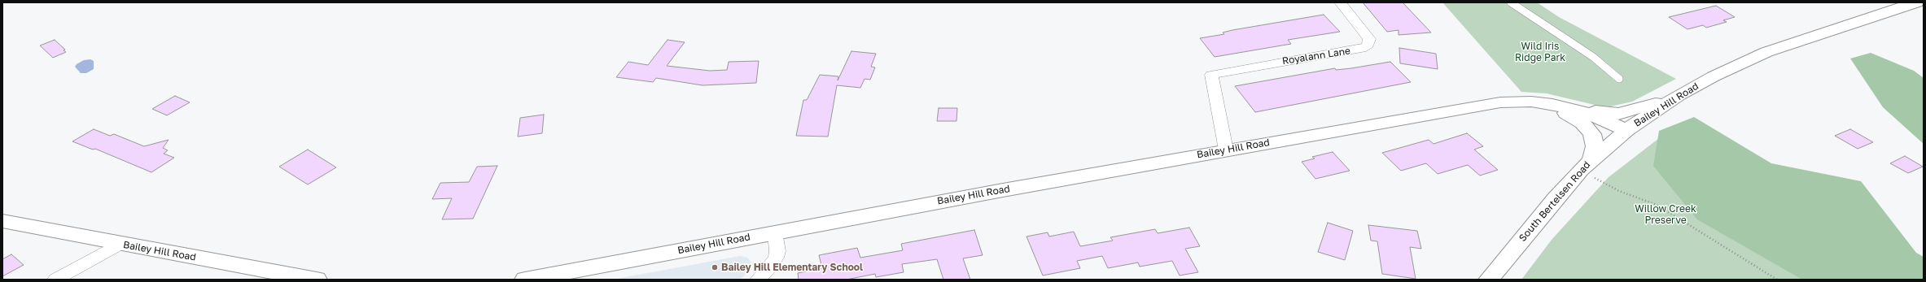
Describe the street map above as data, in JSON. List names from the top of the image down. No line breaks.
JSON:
{"streets":{"main road":["Bailey Hill Road","South Bertelsen Road"],"street":["Royalann Lane"]},"crossings":[["Royalann Lane","Bailey Hill Road"],["Bailey Hill Road","South Bertelsen Road"]],"parks":["Wild Iris Ridge Park","Willow Creek Preserve"],"places":["Bailey Hill Elementary School"]}
